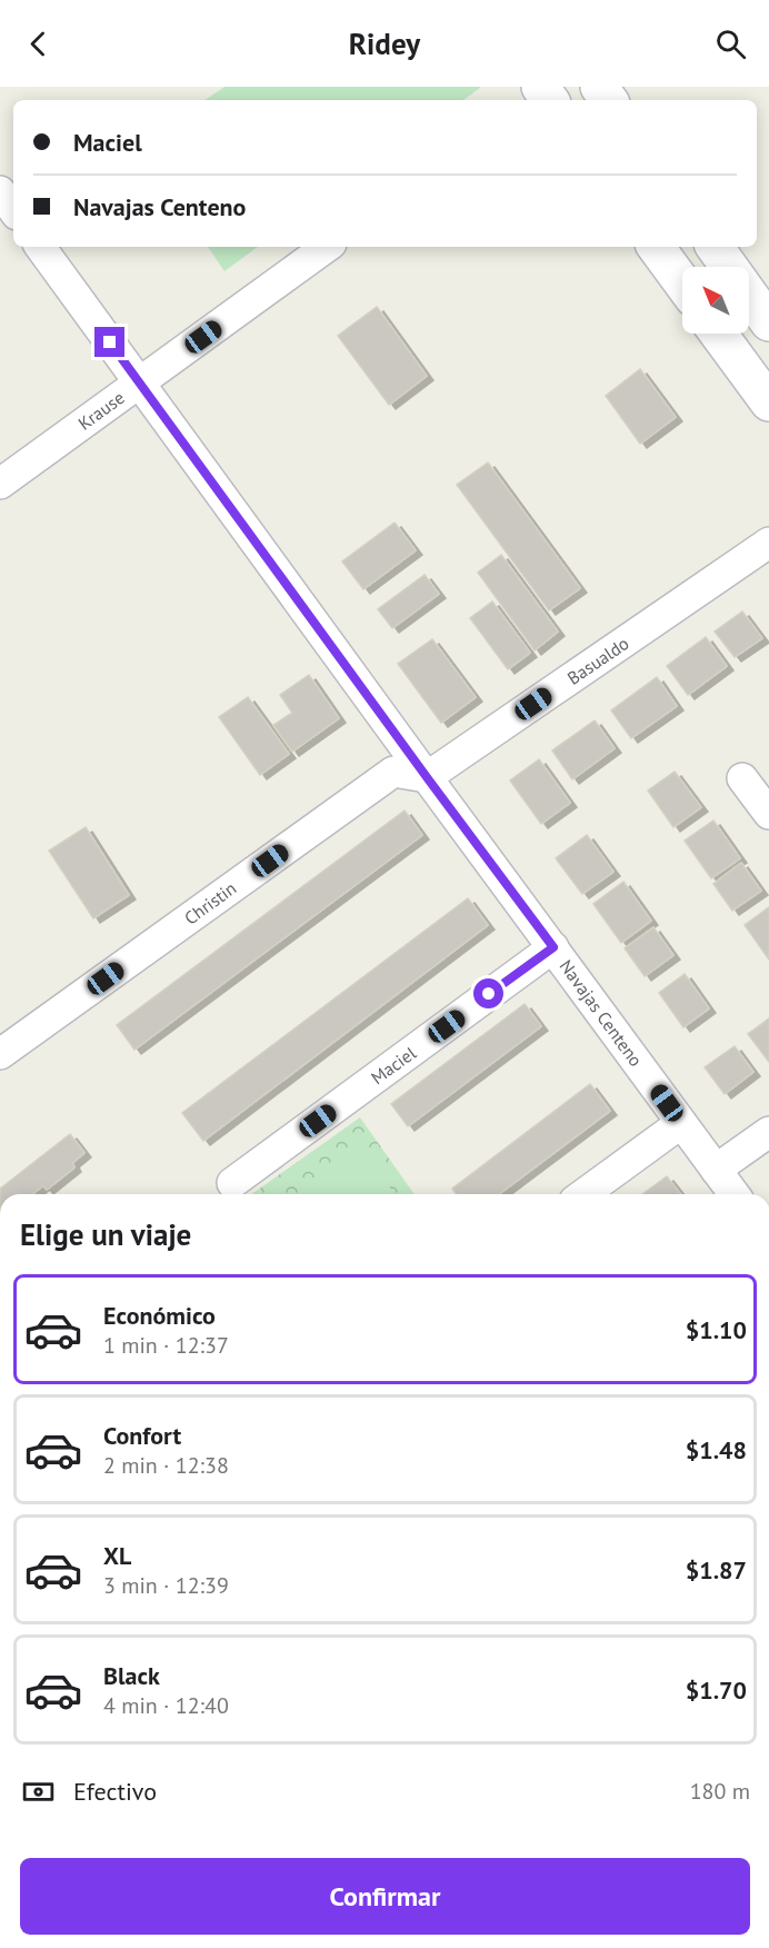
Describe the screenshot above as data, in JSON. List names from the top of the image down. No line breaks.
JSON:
{"streets":{"street":["Krause","Basualdo","Christin","Navajas Centeno","Maciel"]},"crossings":[["Krause","Navajas Centeno"],["Basualdo","Christin"],["Basualdo","Navajas Centeno"],["Christin","Navajas Centeno"],["Navajas Centeno","Maciel"]],"north":"top left","page":{"header":"Ridey","banner":["Maciel","Navajas Centeno"],"heading":"Elige un viaje","list":[{"name":"Económico","note":"1 min · 12:37","value":"$1.10"},{"name":"Confort","note":"2 min · 12:38","value":"$1.48"},{"name":"XL","note":"3 min · 12:39","value":"$1.87"},{"name":"Black","note":"4 min · 12:40","value":"$1.70"}],"pay":["Efectivo","180 m"],"buttons":"Confirmar"}}
